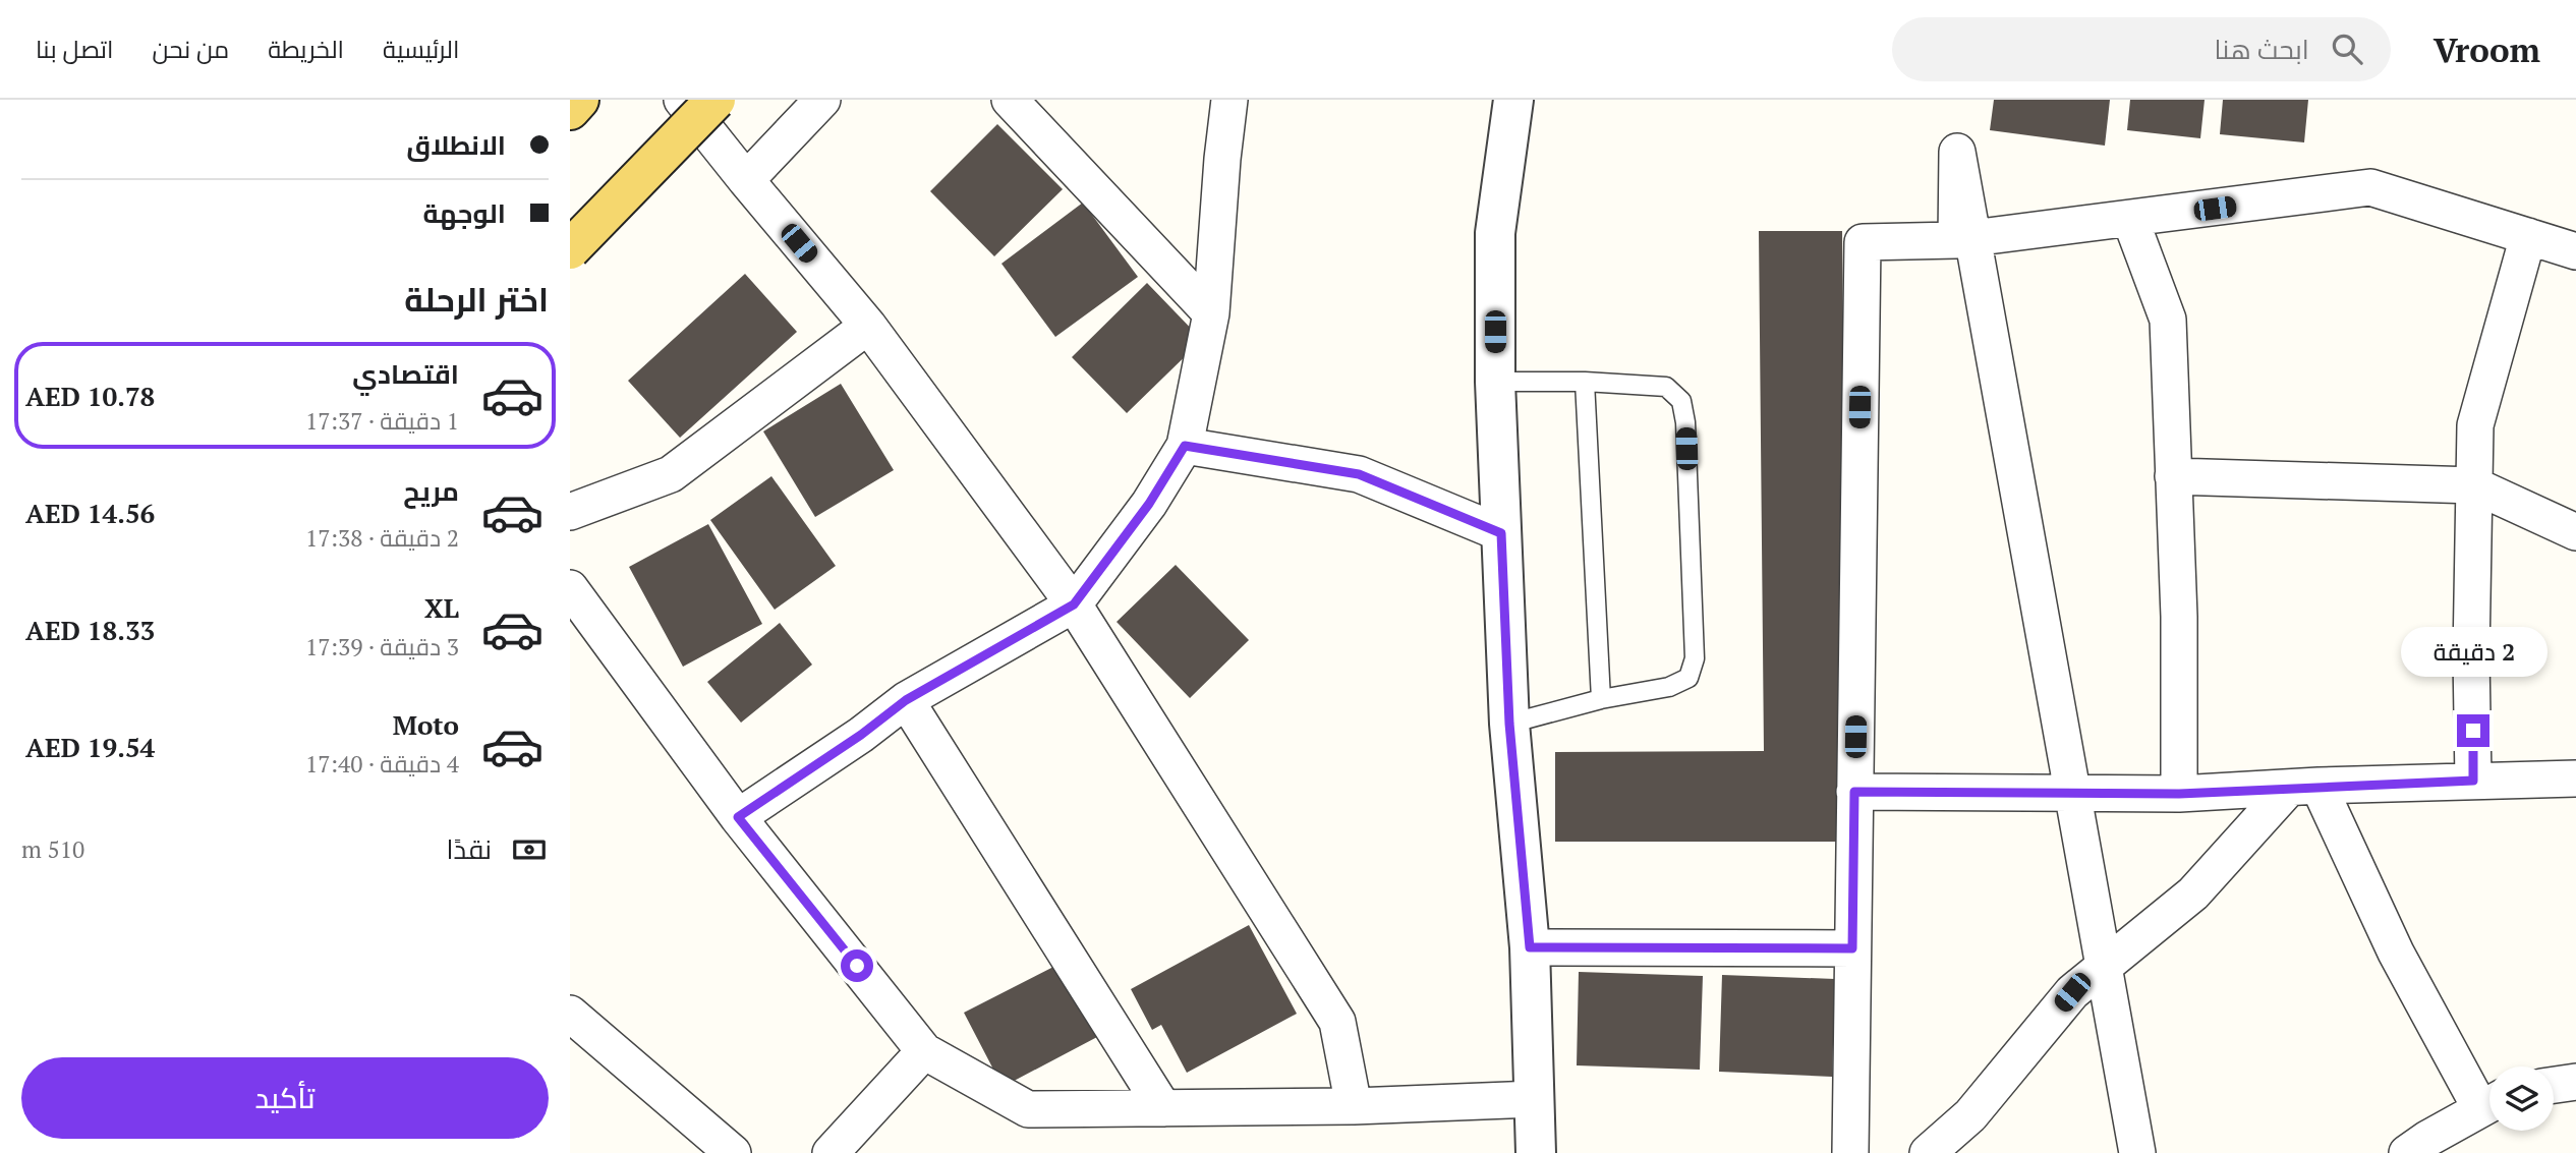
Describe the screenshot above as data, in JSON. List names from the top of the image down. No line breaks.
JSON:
{"page":{"header":"Vroom","search":"ابحث هنا","nav":["الرئيسية","الخريطة","من نحن","اتصل بنا"],"banner":["الانطلاق","الوجهة"],"heading":"اختر الرحلة","list":[{"name":"اقتصادي","note":"1 دقيقة · 17:37","value":"AED 10.78"},{"name":"مريح","note":"2 دقيقة · 17:38","value":"AED 14.56"},{"name":"XL","note":"3 دقيقة · 17:39","value":"AED 18.33"},{"name":"Moto","note":"4 دقيقة · 17:40","value":"AED 19.54"}],"bubble":"2 دقيقة","pay":["نقدًا","510 m"],"buttons":"تأكيد"}}
